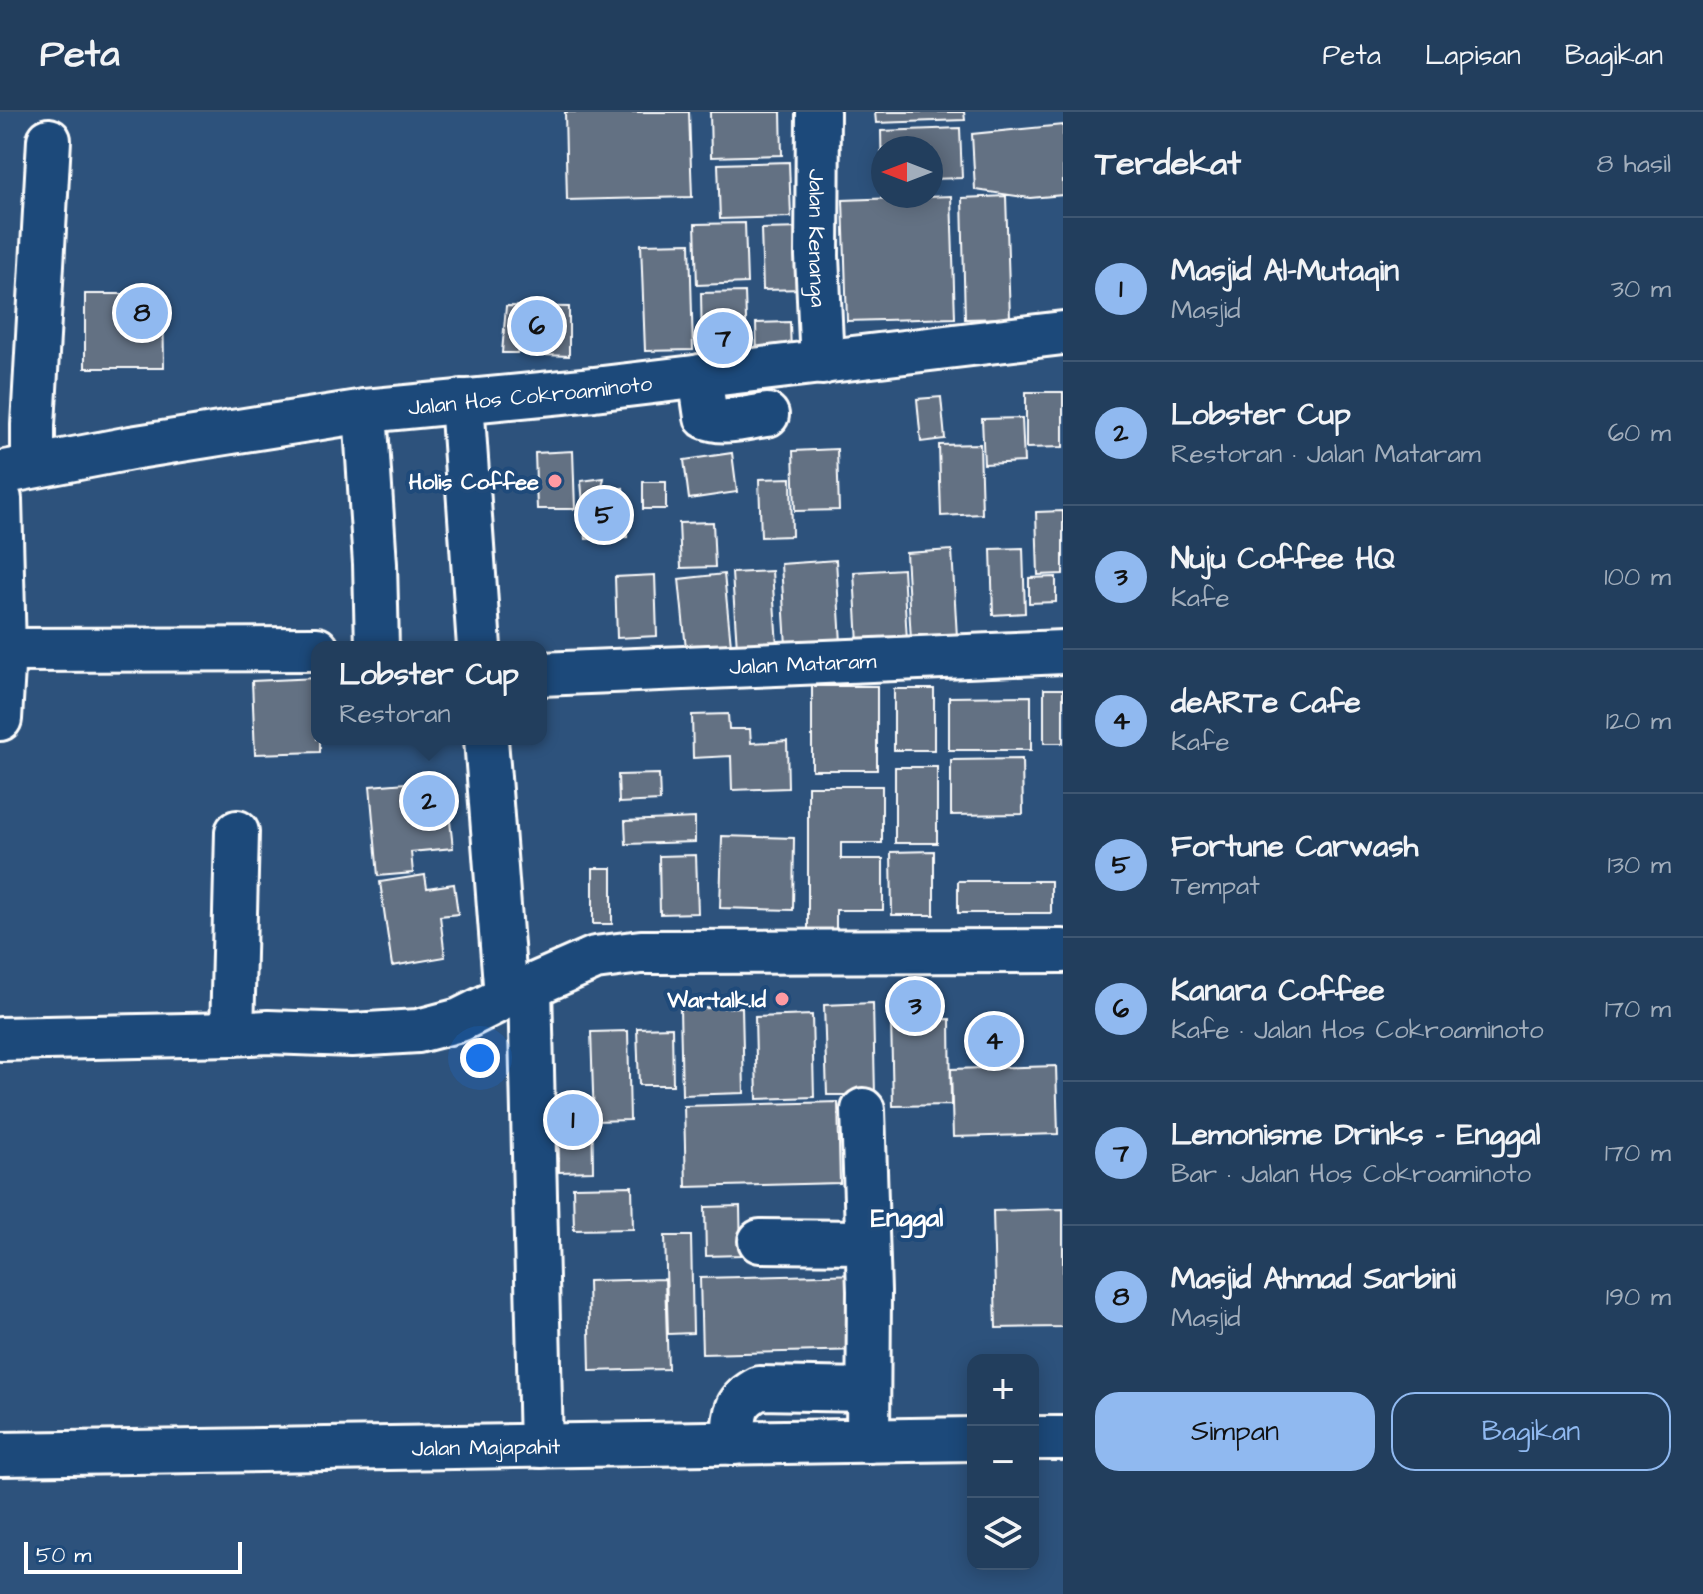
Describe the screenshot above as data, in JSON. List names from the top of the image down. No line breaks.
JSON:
{"streets":{"street":["Jalan Kenanga","Jalan Hos Cokroaminoto","Jalan Mataram","Jalan Majapahit"]},"crossings":[["Jalan Kenanga","Jalan Hos Cokroaminoto"]],"districts":["Enggal"],"places":["Holis Coffee","Wartalk.Id"],"scale_bar":"50 m","north":"left","page":{"header":"Peta","nav":["Peta","Lapisan","Bagikan"],"heading":["Terdekat","8 hasil"],"list":[{"mark":"1","name":"Masjid Al-Mutaqin","note":"Masjid","value":"30 m"},{"mark":"2","name":"Lobster Cup","note":"Restoran · Jalan Mataram","value":"60 m"},{"mark":"3","name":"Nuju Coffee HQ","note":"Kafe","value":"100 m"},{"mark":"4","name":"deARTe Cafe","note":"Kafe","value":"120 m"},{"mark":"5","name":"Fortune Carwash","note":"Tempat","value":"130 m"},{"mark":"6","name":"Kanara Coffee","note":"Kafe · Jalan Hos Cokroaminoto","value":"170 m"},{"mark":"7","name":"Lemonisme Drinks - Enggal","note":"Bar · Jalan Hos Cokroaminoto","value":"170 m"},{"mark":"8","name":"Masjid Ahmad Sarbini","note":"Masjid","value":"190 m"}],"pins":["8","6","7","5","2","3","4","1"],"popup":["Lobster Cup","Restoran"],"map_buttons":["+","−"],"buttons":["Simpan","Bagikan"],"scale":"50 m"}}
